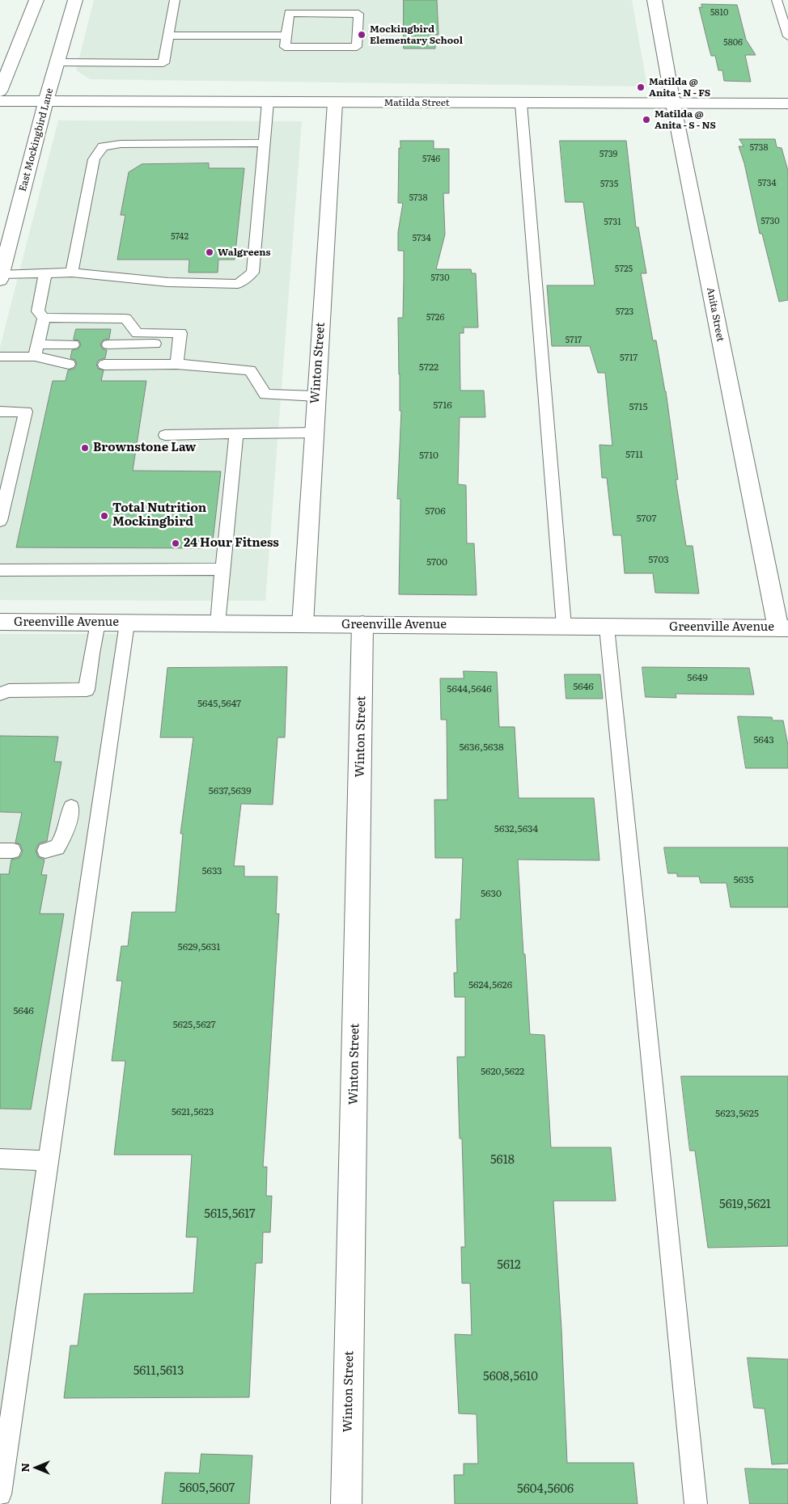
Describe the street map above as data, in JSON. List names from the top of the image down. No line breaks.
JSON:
{"streets":{"street":["Matilda Street","East Mockingbird Lane","Anita Street","Winton Street","Greenville Avenue"]},"crossings":[["Matilda Street","East Mockingbird Lane"],["Matilda Street","Anita Street"],["Matilda Street","Winton Street"],["Anita Street","Greenville Avenue"],["Winton Street","Greenville Avenue"]],"places":["Mockingbird Elementary School","Matilda @ Anita - N - FS","Matilda @ Anita - S - NS","Walgreens","Brownstone Law","Total Nutrition Mockingbird","24 Hour Fitness"],"house_numbers":["5810","5806","5738","5739","5746","5734","5735","5738","5730","5731","5742","5734","5725","5730","5723","5726","5717","5717","5722","5716","5715","5711","5710","5706","5707","5703","5700","5649","5646","5644,5646","5645,5647","5643","5636,5638","5637,5639","5632,5634","5633","5635","5630","5629,5631","5624,5626","5646","5625,5627","5620,5622","5621,5623","5623,5625","5618","5619,5621","5615,5617","5612","5611,5613","5608,5610","5605,5607","5604,5606"],"north":"left"}
